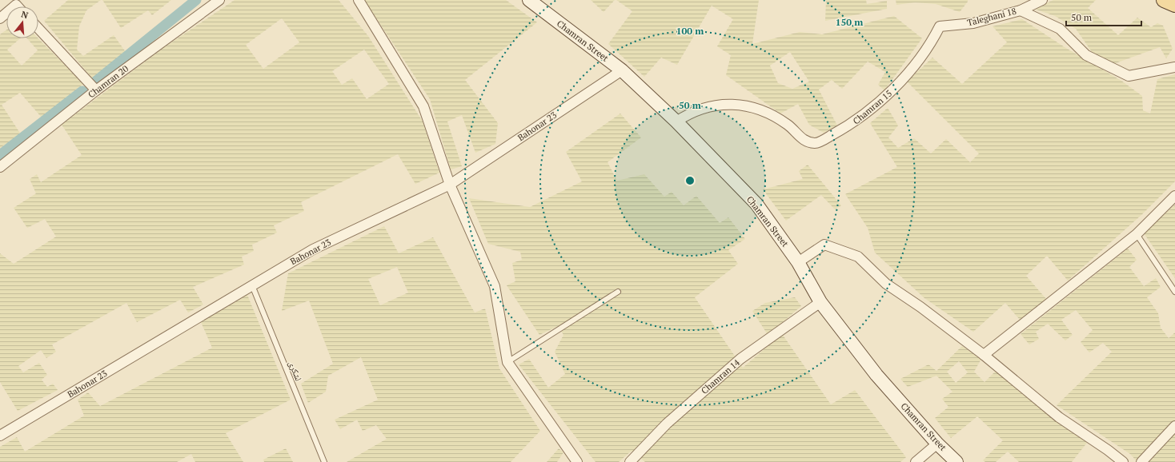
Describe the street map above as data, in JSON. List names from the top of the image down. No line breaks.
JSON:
{"streets":{"main road":["Chamran Street"],"street":["Taleghani 18","Chamran 20","Chamran 15","Bahonar 23","Chamran 14"],"lane":["لشکری"]},"crossings":[["Taleghani 18","Chamran 15"],["Chamran Street","Chamran 15"],["Chamran Street","Bahonar 23"],["Chamran Street","Chamran 14"],["Bahonar 23","لشکری"]],"scale_bar":"50 m","north":"top","rings":["150 m","100 m","50 m"]}
